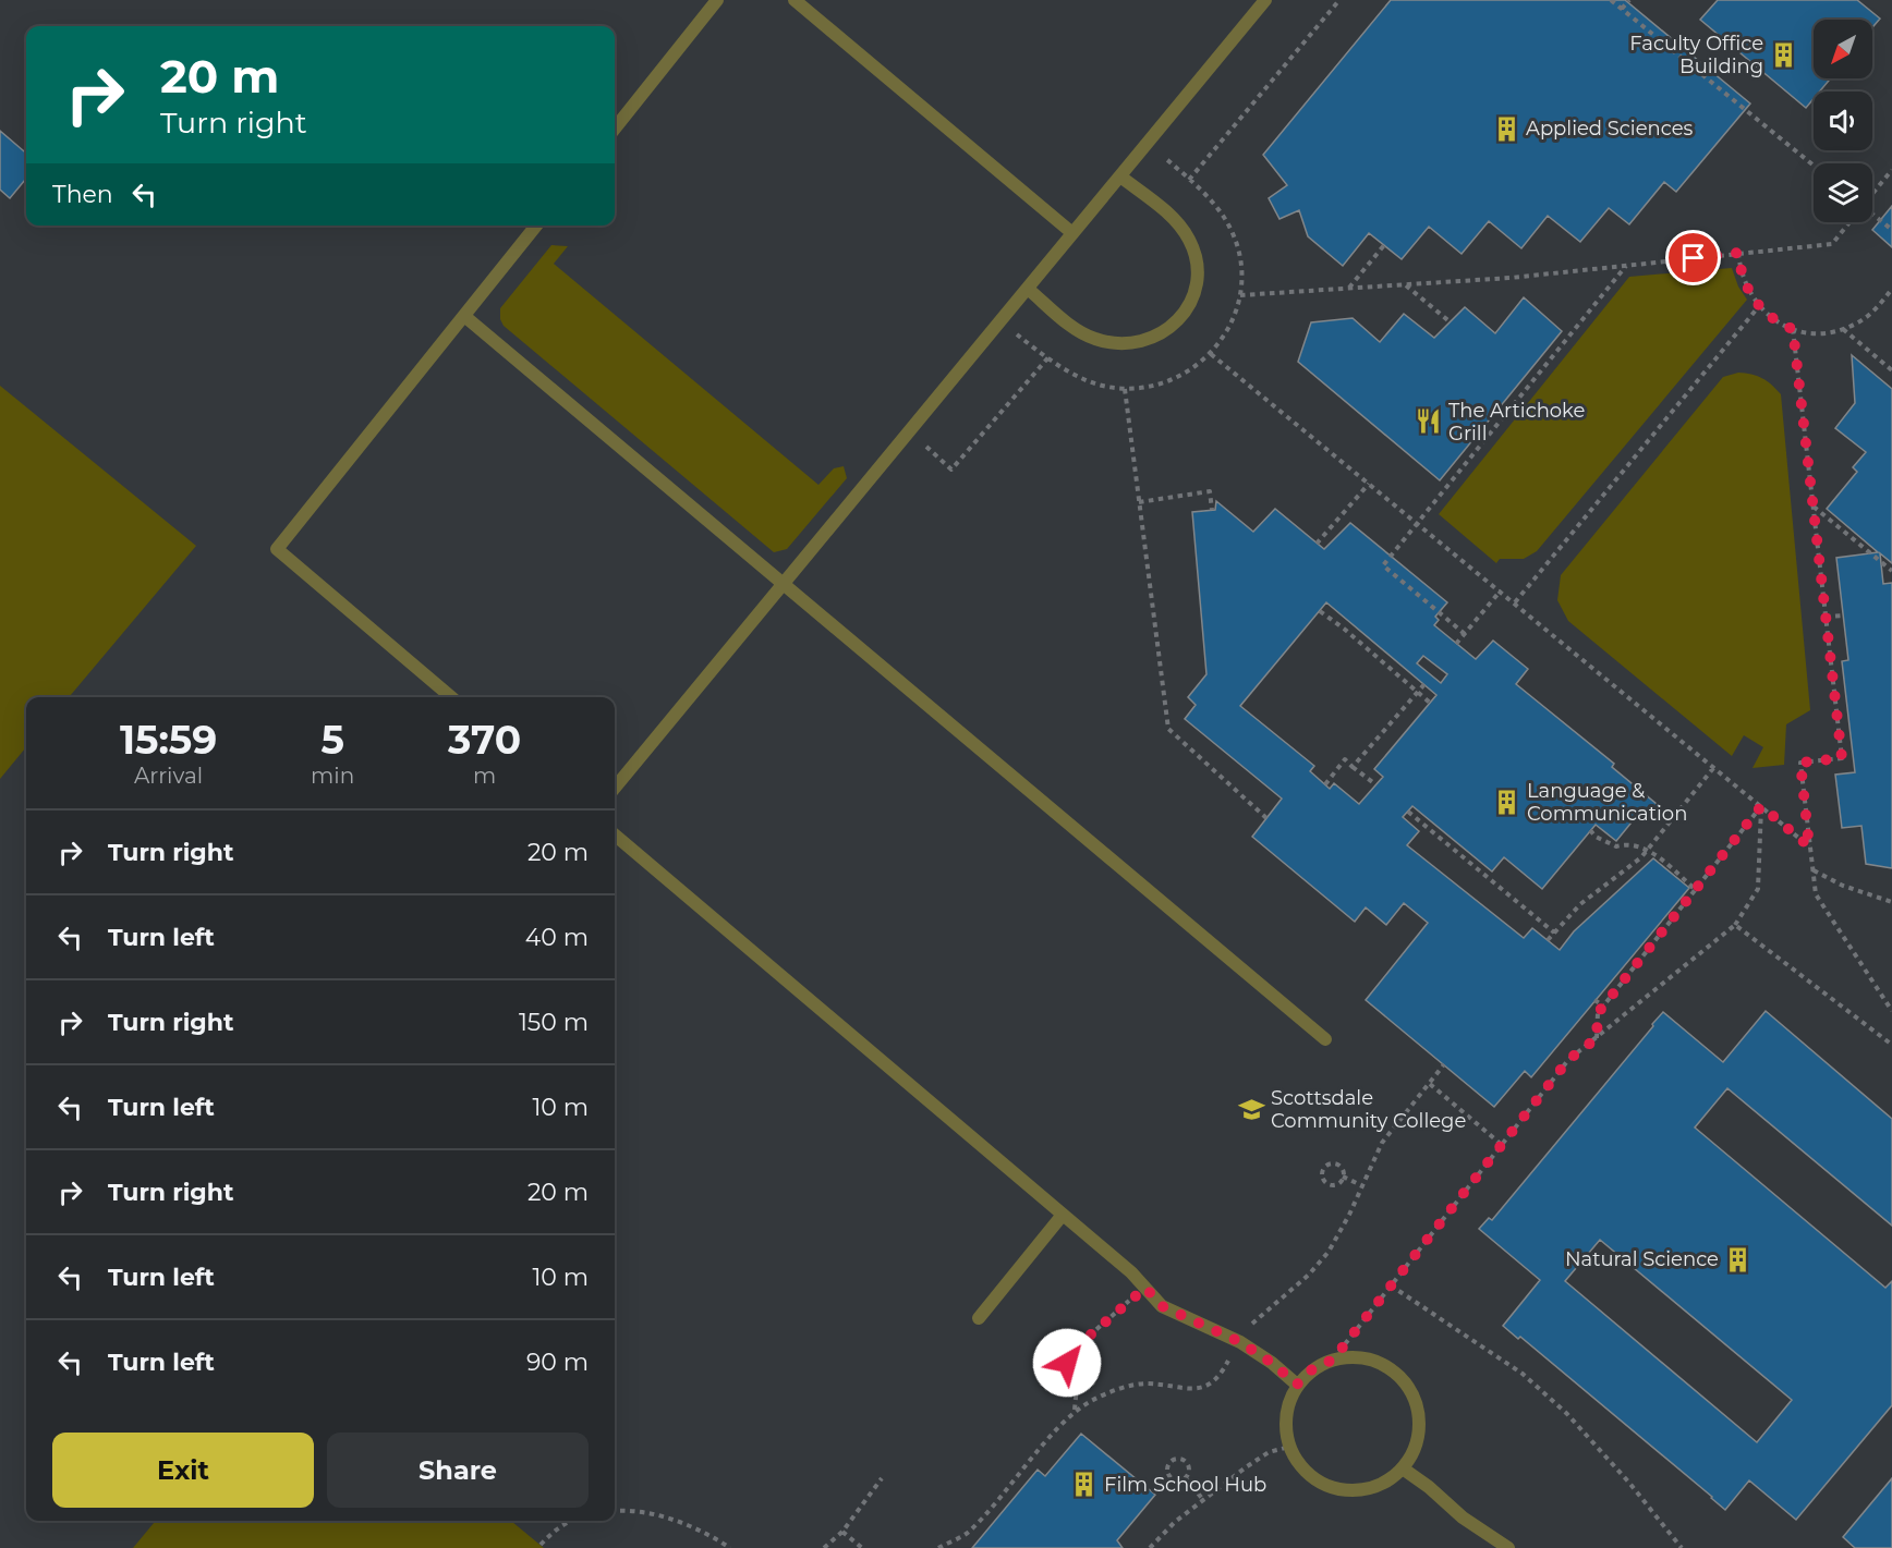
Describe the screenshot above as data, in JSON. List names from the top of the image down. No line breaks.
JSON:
{"places":{"building":["Faculty Office Building","Applied Sciences","Language & Communication","Natural Science","Film School Hub"],"restaurant":["The Artichoke Grill"],"school or university":["Scottsdale Community College"]},"north":"bottom left","page":{"turn":["20 m","Turn right"],"then":"Then","eta":["15:59","Arrival","5","min","370","m"],"list":[{"name":"Turn right","value":"20 m"},{"name":"Turn left","value":"40 m"},{"name":"Turn right","value":"150 m"},{"name":"Turn left","value":"10 m"},{"name":"Turn right","value":"20 m"},{"name":"Turn left","value":"10 m"},{"name":"Turn left","value":"90 m"}],"buttons":["Exit","Share"]}}
